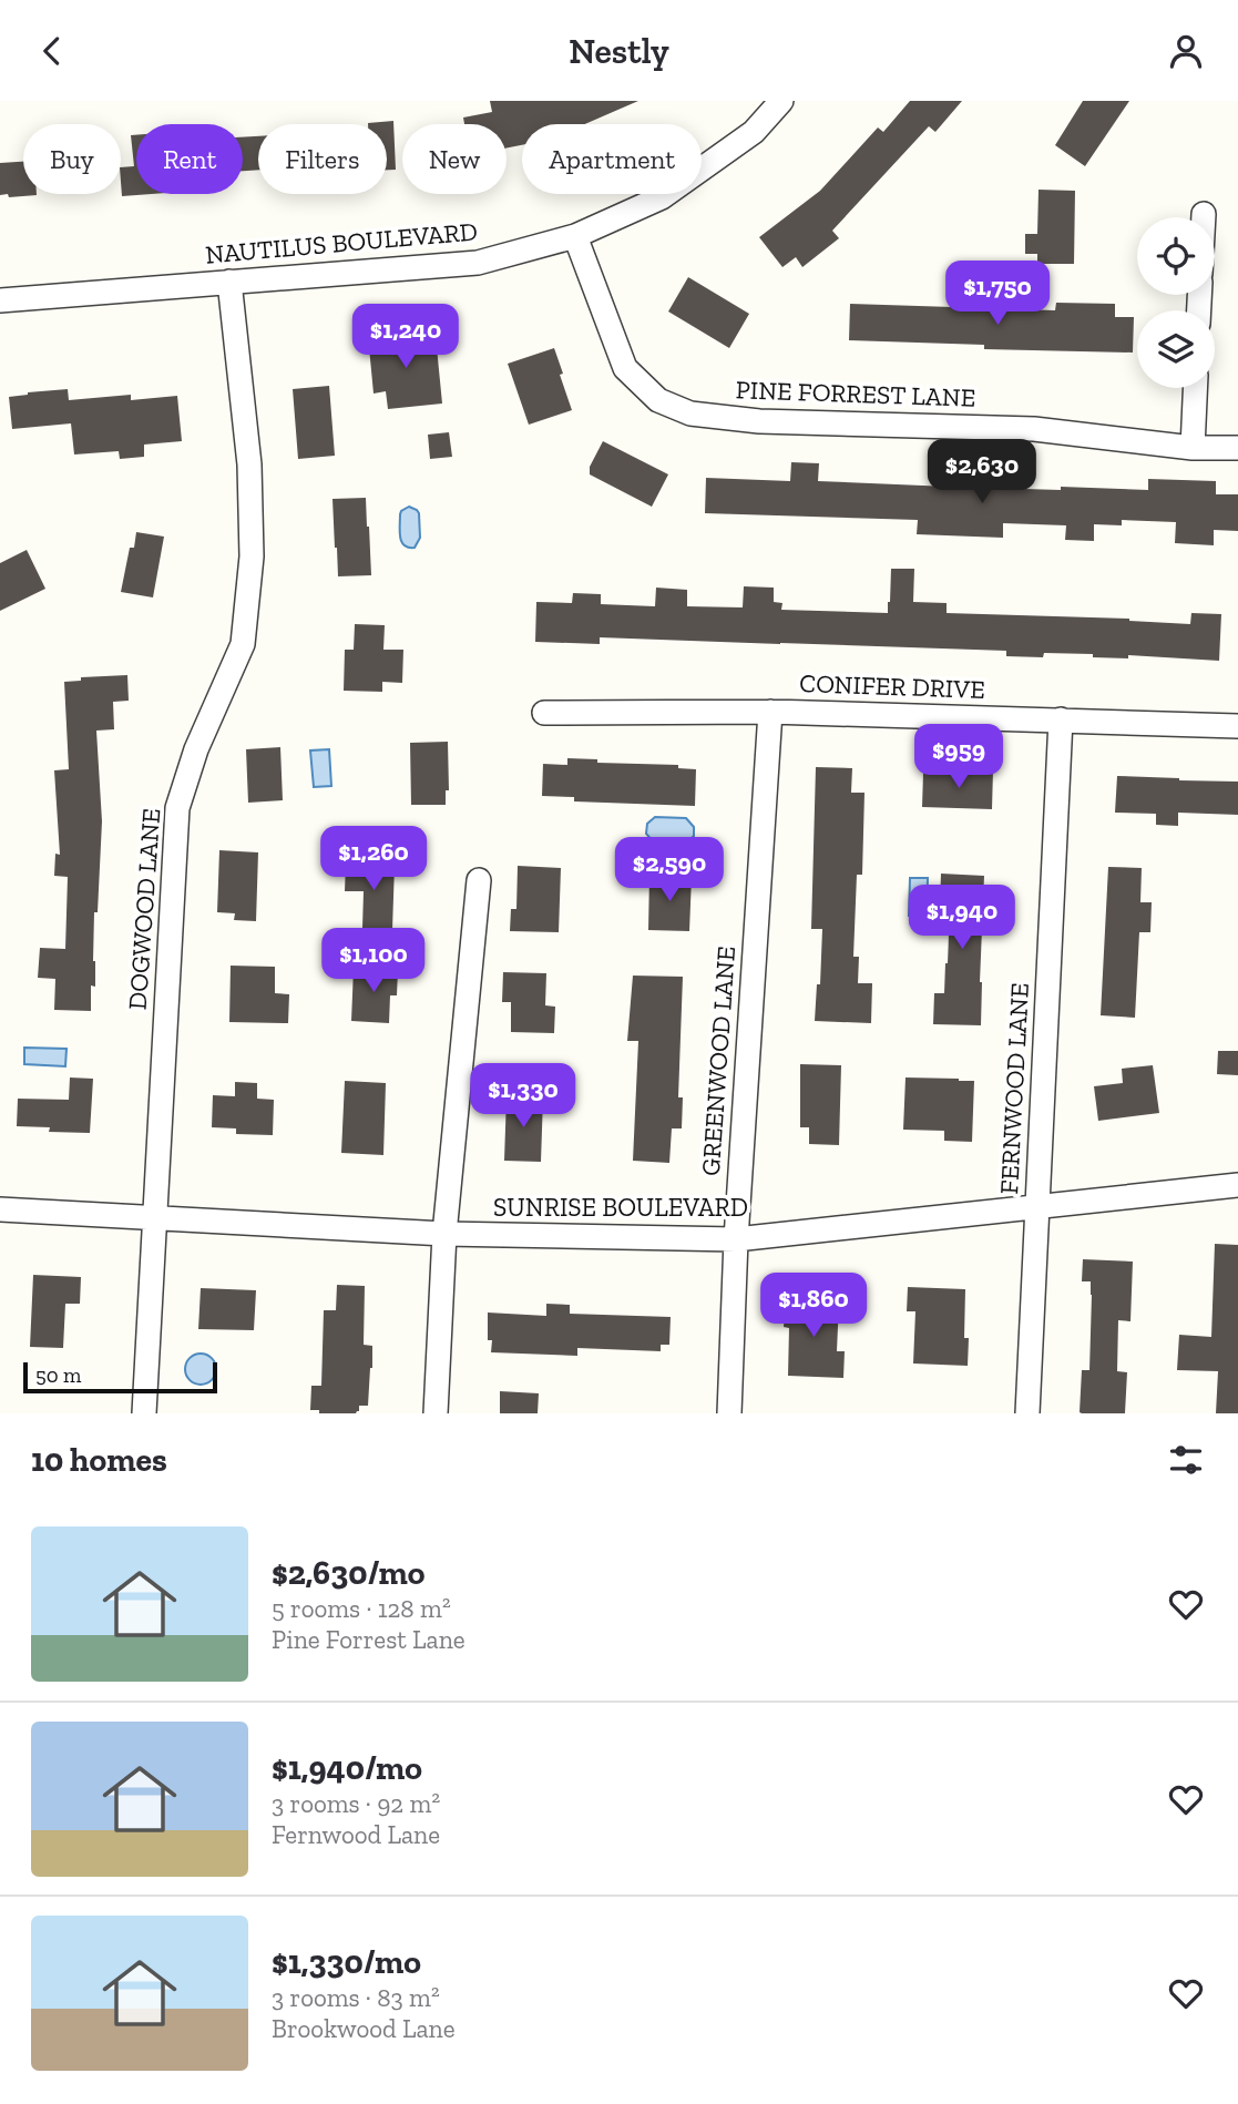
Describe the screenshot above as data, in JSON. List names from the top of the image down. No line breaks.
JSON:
{"streets":{"street":["NAUTILUS BOULEVARD","PINE FORREST LANE","CONIFER DRIVE","DOGWOOD LANE","GREENWOOD LANE","FERNWOOD LANE","SUNRISE BOULEVARD"]},"crossings":[["NAUTILUS BOULEVARD","PINE FORREST LANE"],["NAUTILUS BOULEVARD","DOGWOOD LANE"],["CONIFER DRIVE","GREENWOOD LANE"],["CONIFER DRIVE","FERNWOOD LANE"],["DOGWOOD LANE","SUNRISE BOULEVARD"],["GREENWOOD LANE","SUNRISE BOULEVARD"],["FERNWOOD LANE","SUNRISE BOULEVARD"]],"scale_bar":"50 m","page":{"header":"Nestly","chip":["Buy","Rent","Filters","New","Apartment"],"price":["$1,750","$1,240","$2,630","$959","$1,260","$2,590","$1,940","$1,100","$1,330","$1,860"],"scale":"50 m","heading":"10 homes","list":[{"name":"$2,630/mo","note":"5 rooms · 128 m² · Pine Forrest Lane"},{"name":"$1,940/mo","note":"3 rooms · 92 m² · Fernwood Lane"},{"name":"$1,330/mo","note":"3 rooms · 83 m² · Brookwood Lane"}]}}
